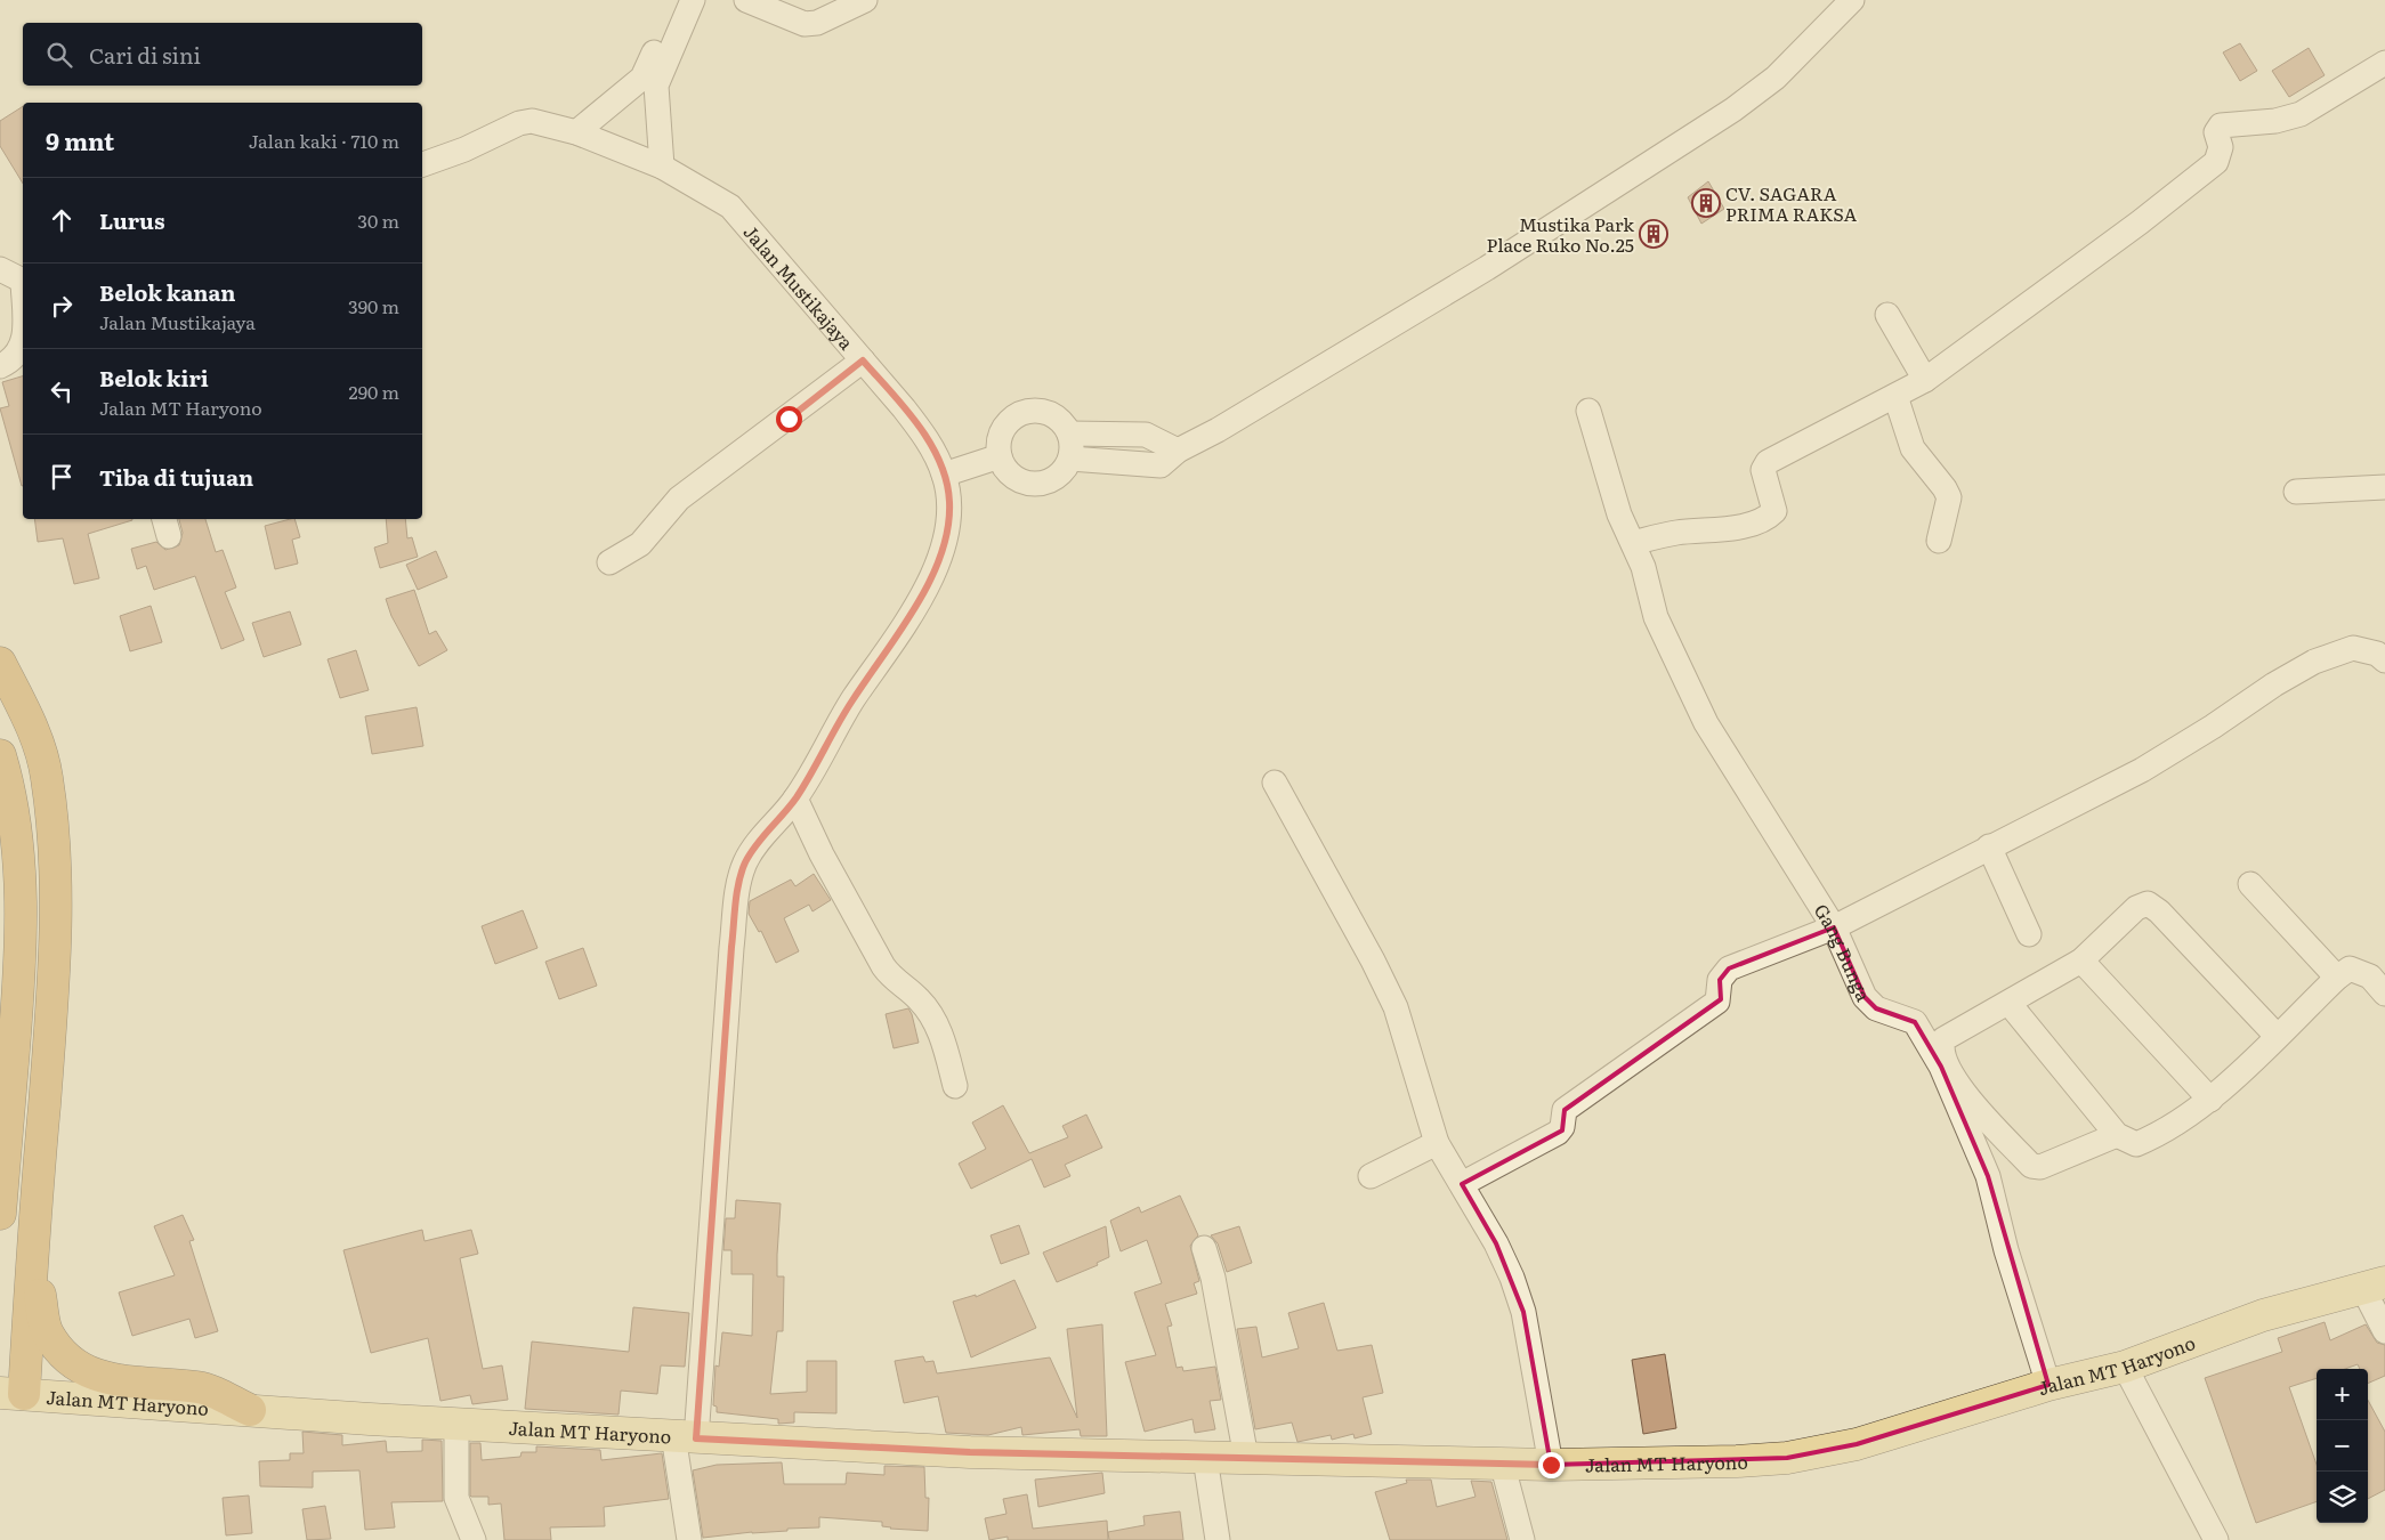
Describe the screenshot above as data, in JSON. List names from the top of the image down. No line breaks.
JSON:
{"streets":{"main road":["Jalan MT Haryono"],"street":["Jalan Mustikajaya","Gang Bunga"]},"crossings":[["Jalan Mustikajaya","Jalan MT Haryono"],["Gang Bunga","Jalan MT Haryono"]],"places":{"building":["CV. SAGARA PRIMA RAKSA","Mustika Park Place Ruko No.25"]},"page":{"search":"Cari di sini","heading":["9 mnt","Jalan kaki · 710 m"],"list":[["Lurus","30 m"],["Belok kanan","Jalan Mustikajaya","390 m"],["Belok kiri","Jalan MT Haryono","290 m"],"Tiba di tujuan"],"map_buttons":["+","−"]}}
